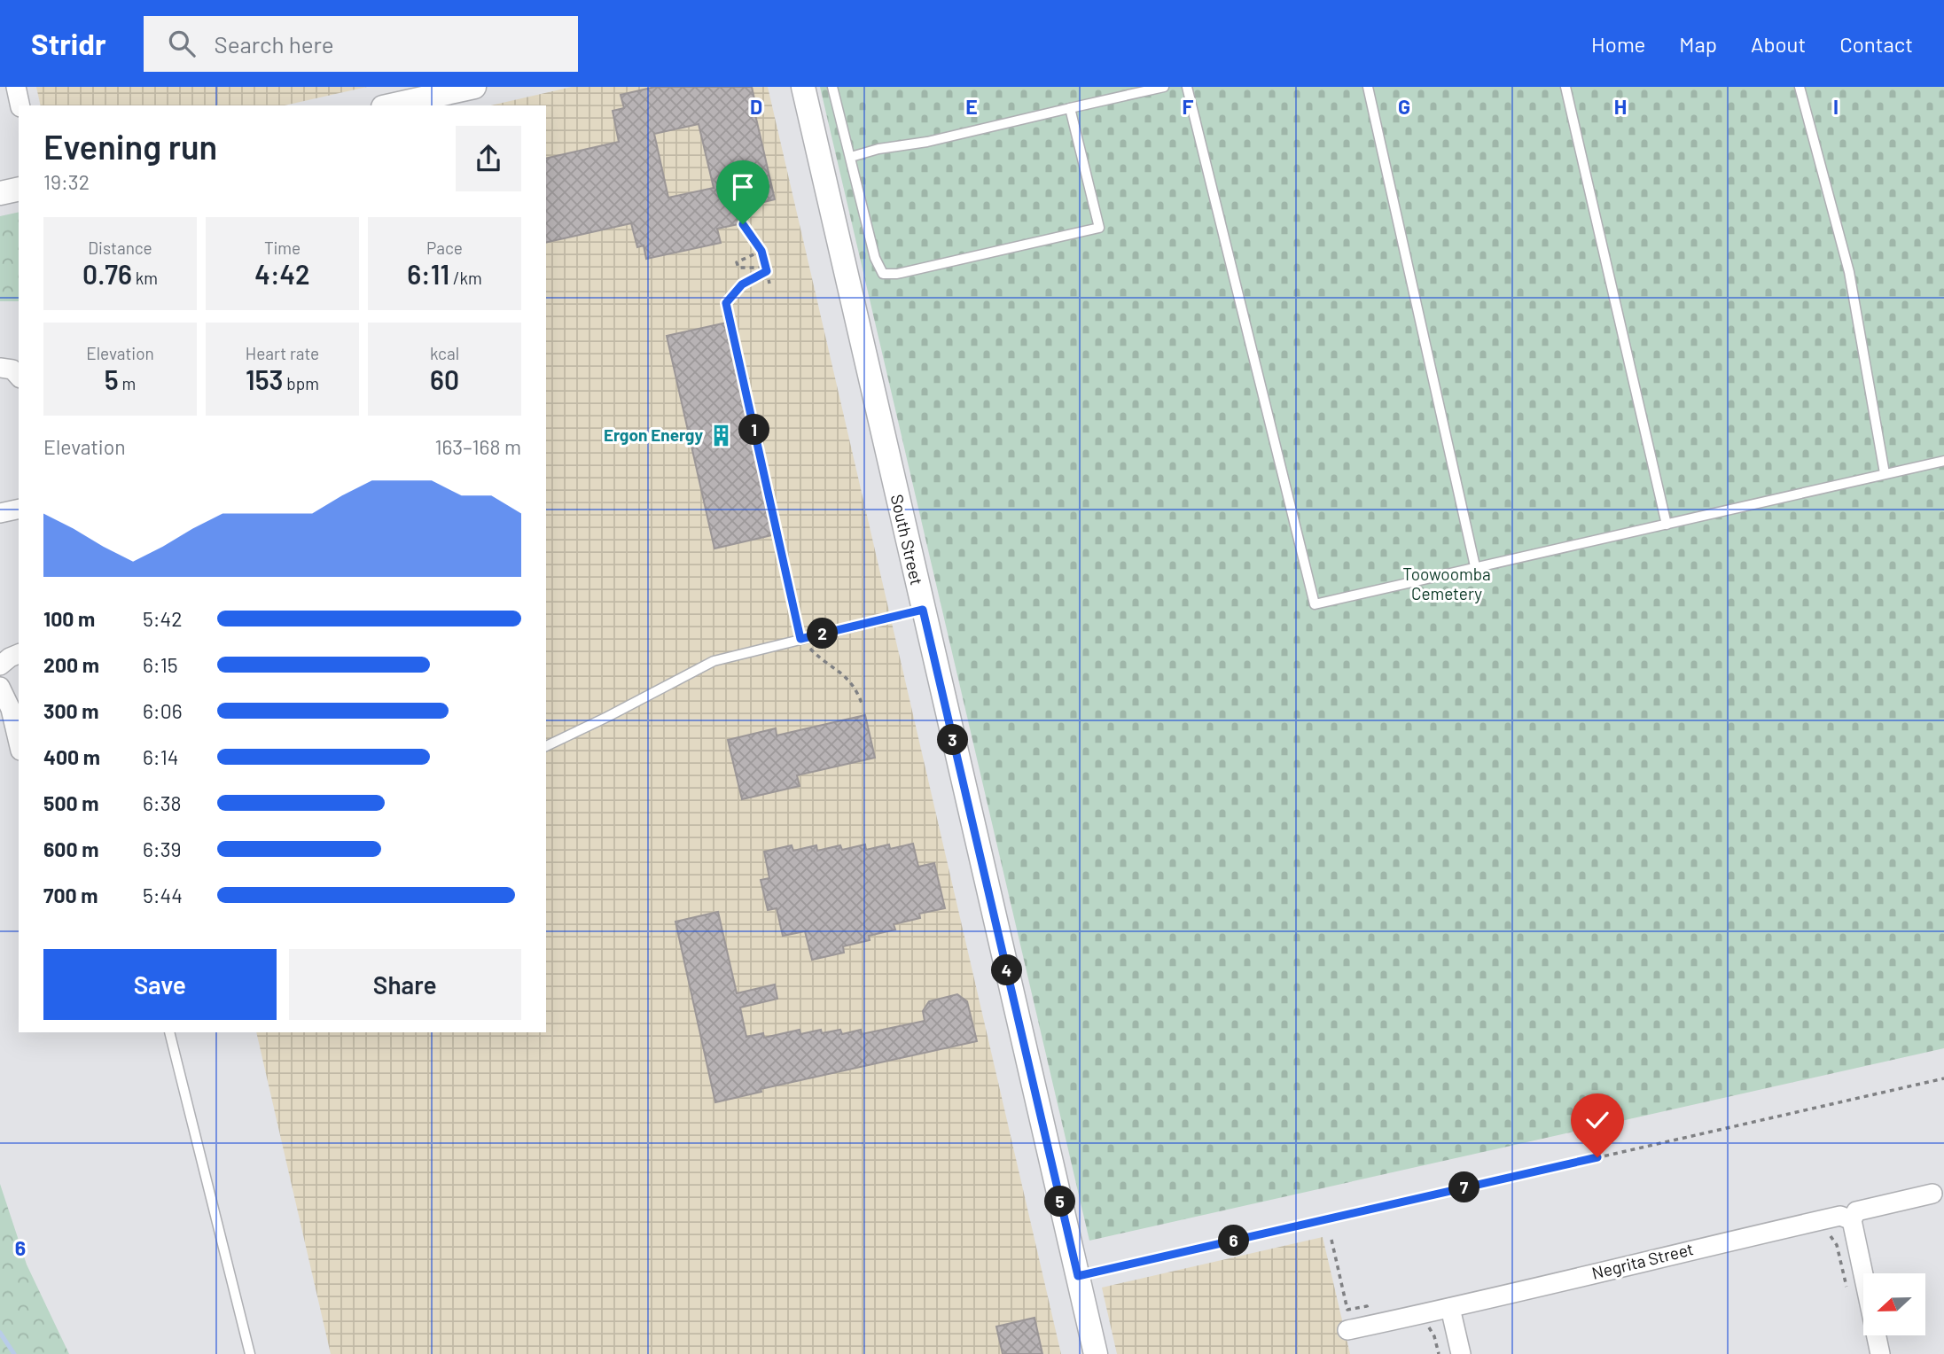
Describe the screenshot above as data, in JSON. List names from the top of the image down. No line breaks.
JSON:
{"streets":{"street":["South Street","Negrita Street"]},"parks":["Toowoomba Cemetery"],"places":{"building":["Ergon Energy"]},"north":"left","page":{"header":"Stridr","search":"Search here","nav":["Home","Map","About","Contact"],"heading":["Evening run","19:32"],"stats":[["Distance","0.76 km"],["Time","4:42"],["Pace","6:11 /km"],["Elevation","5 m"],["Heart rate","153 bpm"],["kcal","60"]],"pins":["1","2","3","4","7","5","6"],"chart":["Elevation","163–168 m"],"list":[{"name":"100 m","note":"5:42"},{"name":"200 m","note":"6:15"},{"name":"300 m","note":"6:06"},{"name":"400 m","note":"6:14"},{"name":"500 m","note":"6:38"},{"name":"600 m","note":"6:39"},{"name":"700 m","note":"5:44"}],"buttons":["Save","Share"]},"grid":{"columns":["D","E","F","G","H","I"],"rows":["6"]}}
